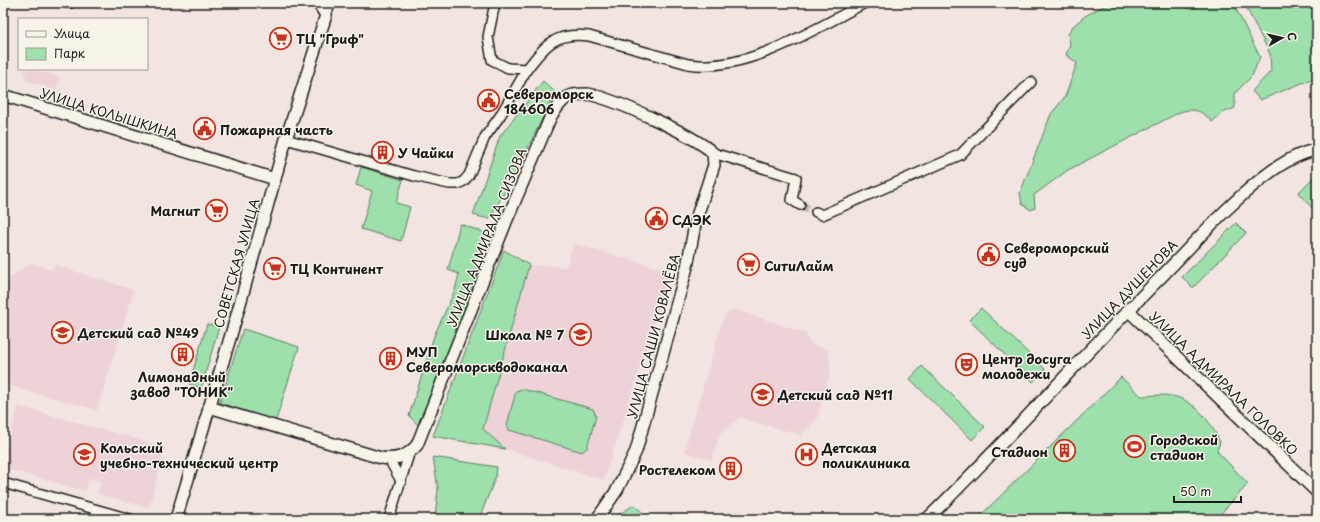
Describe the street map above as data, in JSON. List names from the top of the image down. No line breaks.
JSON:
{"streets":{"street":["УЛИЦА КОЛЫШКИНА","УЛИЦА АДМИРАЛА СИЗОВА","СОВЕТСКАЯ УЛИЦА","УЛИЦА ДУШЕНОВА","УЛИЦА САШИ КОВАЛЁВА","УЛИЦА АДМИРАЛА ГОЛОВКО"]},"crossings":[["УЛИЦА КОЛЫШКИНА","СОВЕТСКАЯ УЛИЦА"],["УЛИЦА АДМИРАЛА СИЗОВА","УЛИЦА САШИ КОВАЛЁВА"],["УЛИЦА ДУШЕНОВА","УЛИЦА АДМИРАЛА ГОЛОВКО"]],"places":{"supermarket":["ТЦ \"Гриф\"","Магнит","СитиЛайм","ТЦ Континент"],"public building":["Североморск 184606","Пожарная часть","СДЭК","Североморский суд"],"building":["У Чайки","Лимонадный завод \"ТОНИК\"","МУП Североморскводоканал","Стадион","Ростелеком"],"school or university":["Детcкий сад №49","Школа № 7","Детский сад №11","Кольский учебно-технический центр"],"theatre":["Центр досуга молодежи"],"sports":["Городской стадион"],"hospital":["Детская поликлиника"]},"legend":["Улица","Парк"],"scale_bar":"50 m","north":"right"}
